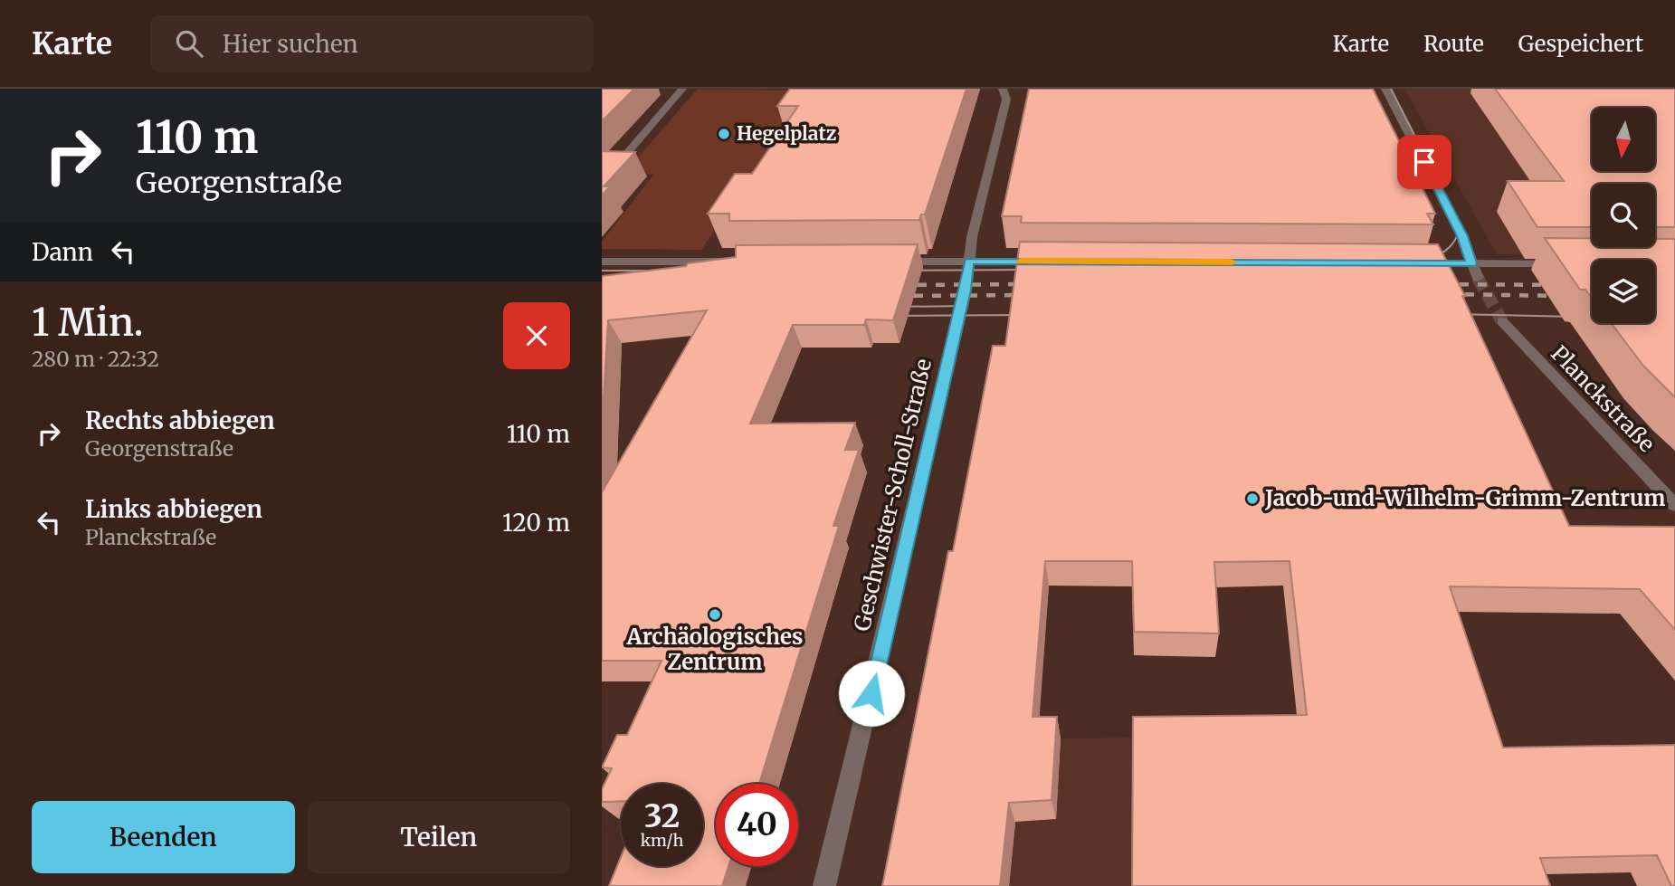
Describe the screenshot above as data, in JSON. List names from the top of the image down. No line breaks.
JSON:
{"streets":{"street":["Planckstraße","Geschwister-Scholl-Straße"]},"places":["Hegelplatz","Jacob-und-Wilhelm-Grimm-Zentrum","Archäologisches Zentrum"],"north":"bottom","page":{"header":"Karte","search":"Hier suchen","nav":["Karte","Route","Gespeichert"],"turn":["110 m","Georgenstraße"],"then":"Dann","heading":["1 Min.","280 m · 22:32"],"list":[{"name":"Rechts abbiegen","note":"Georgenstraße","value":"110 m"},{"name":"Links abbiegen","note":"Planckstraße","value":"120 m"}],"speed":"32 km/h","limit":"40","buttons":["Beenden","Teilen"]}}
